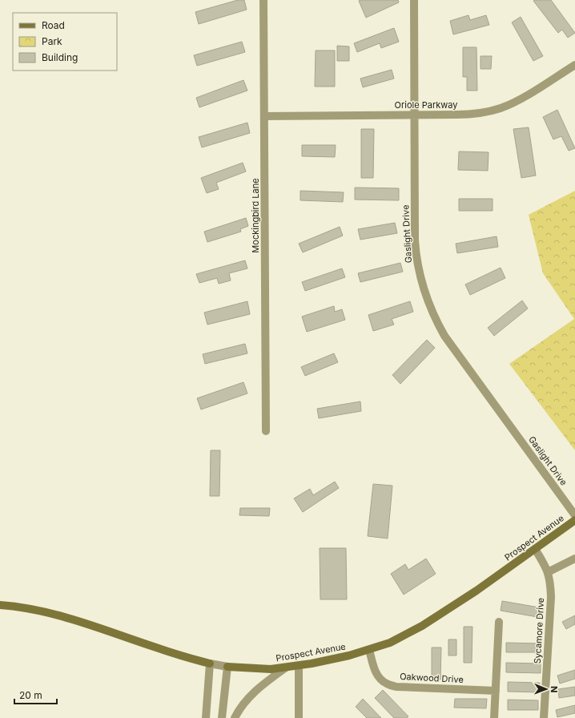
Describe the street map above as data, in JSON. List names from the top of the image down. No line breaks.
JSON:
{"streets":{"main road":["Prospect Avenue"],"street":["Oriole Parkway","Mockingbird Lane","Gaslight Drive","Sycamore Drive","Oakwood Drive"]},"crossings":[["Oriole Parkway","Mockingbird Lane"],["Oriole Parkway","Gaslight Drive"],["Prospect Avenue","Sycamore Drive"],["Prospect Avenue","Oakwood Drive"]],"legend":["Road","Park","Building"],"scale_bar":"20 m","north":"right"}
